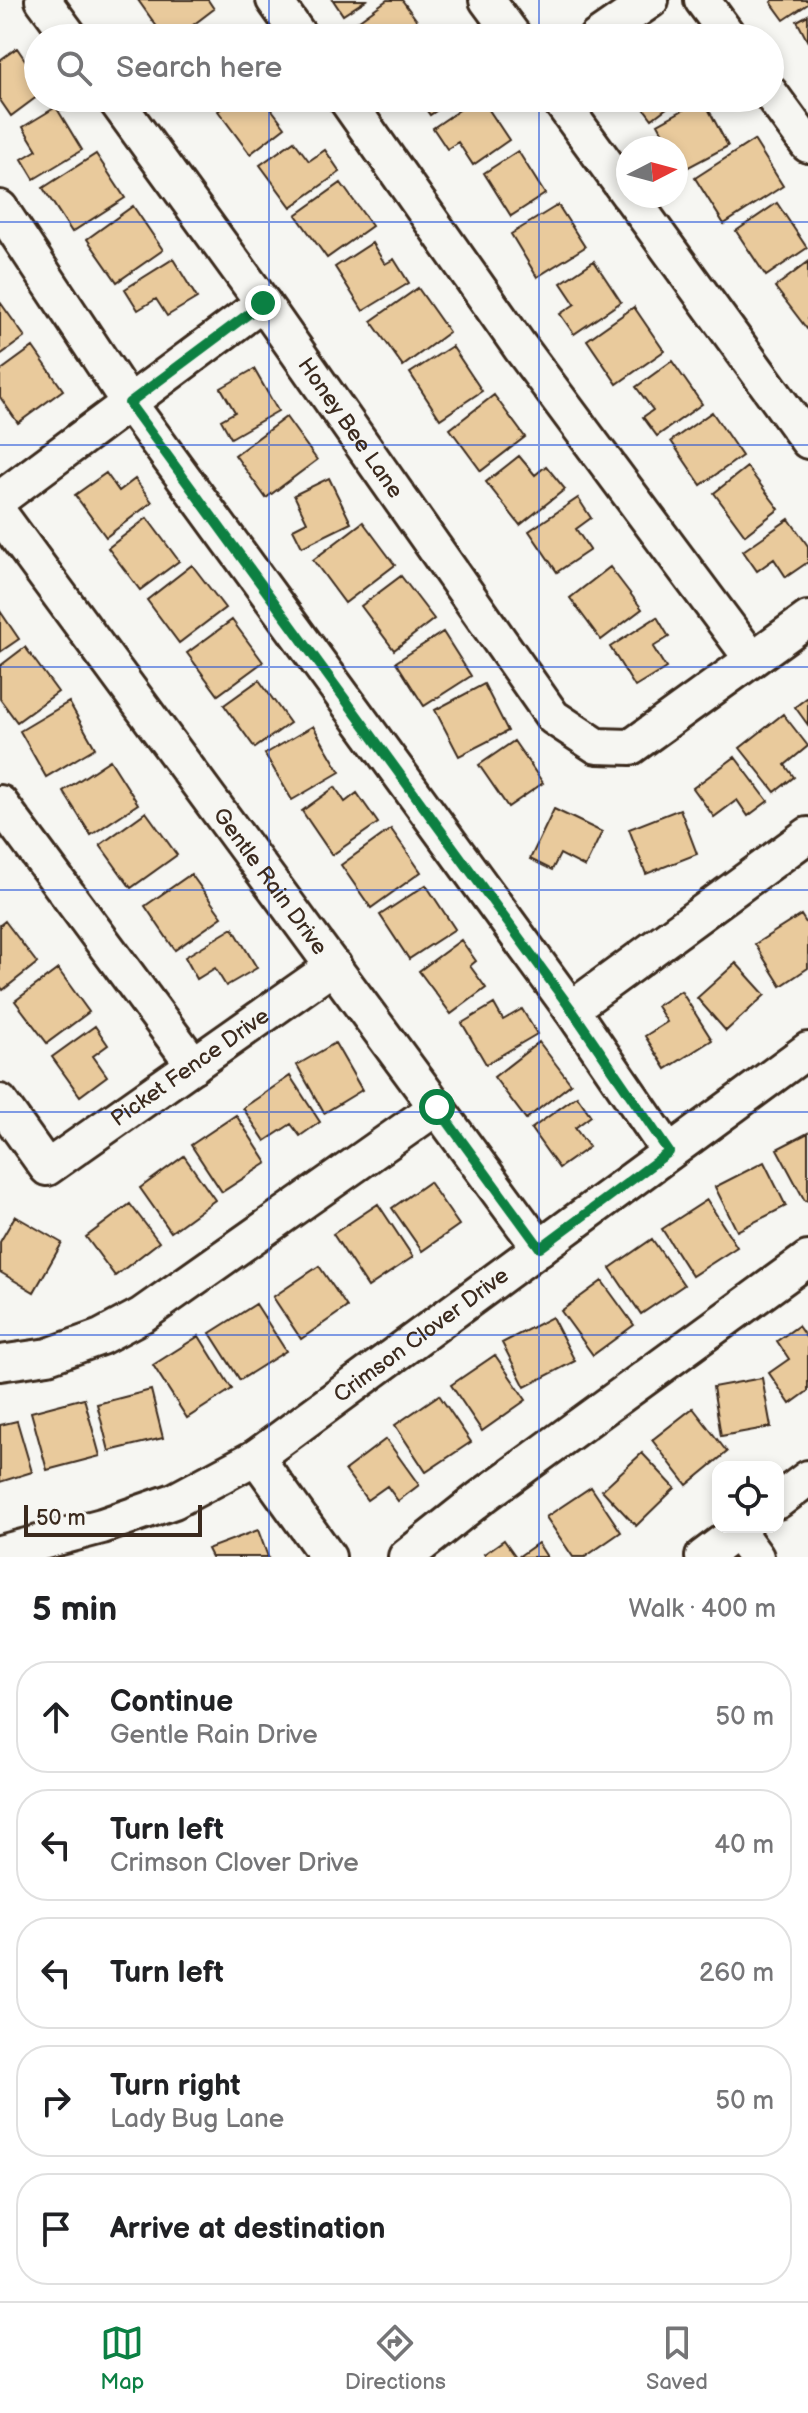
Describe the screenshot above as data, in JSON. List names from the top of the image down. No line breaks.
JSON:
{"streets":{"street":["Honey Bee Lane","Gentle Rain Drive","Picket Fence Drive","Crimson Clover Drive"]},"crossings":[["Gentle Rain Drive","Picket Fence Drive"],["Gentle Rain Drive","Crimson Clover Drive"]],"scale_bar":"50 m","north":"right","page":{"search":"Search here","scale":"50 m","heading":["5 min","Walk · 400 m"],"list":[["Continue","Gentle Rain Drive","50 m"],["Turn left","Crimson Clover Drive","40 m"],["Turn left","260 m"],["Turn right","Lady Bug Lane","50 m"],"Arrive at destination"],"nav":["Map","Directions","Saved"]}}
